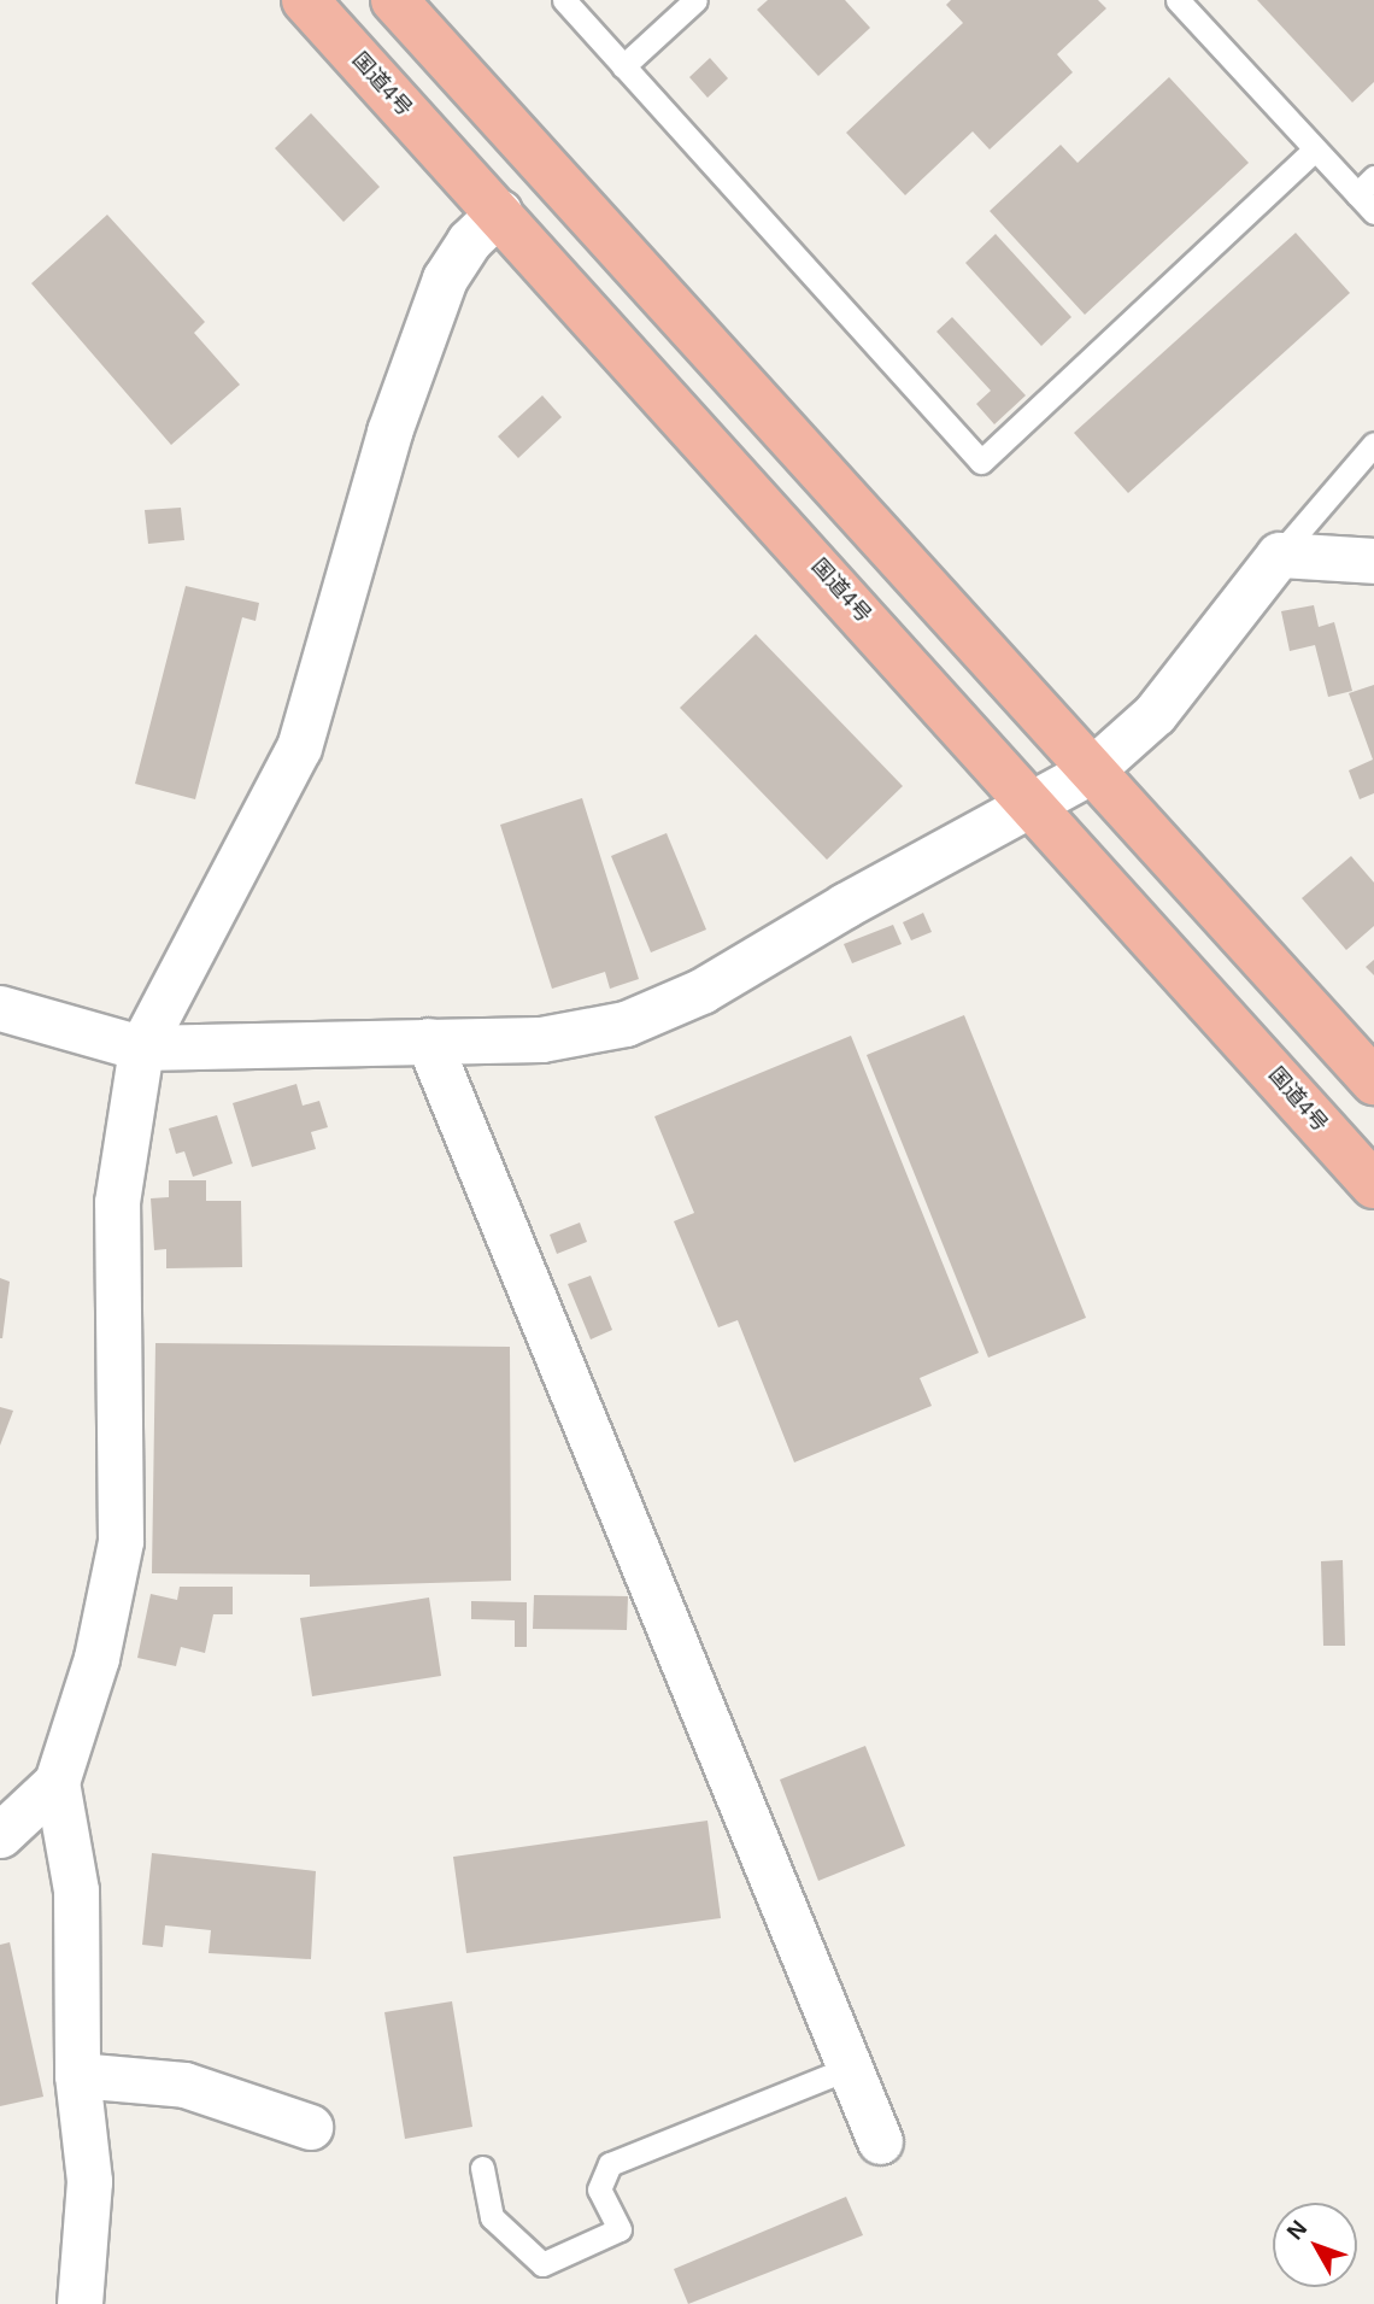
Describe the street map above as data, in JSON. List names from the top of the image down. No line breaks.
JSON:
{"streets":{"highway":["国道4号"]},"north":"top left"}
